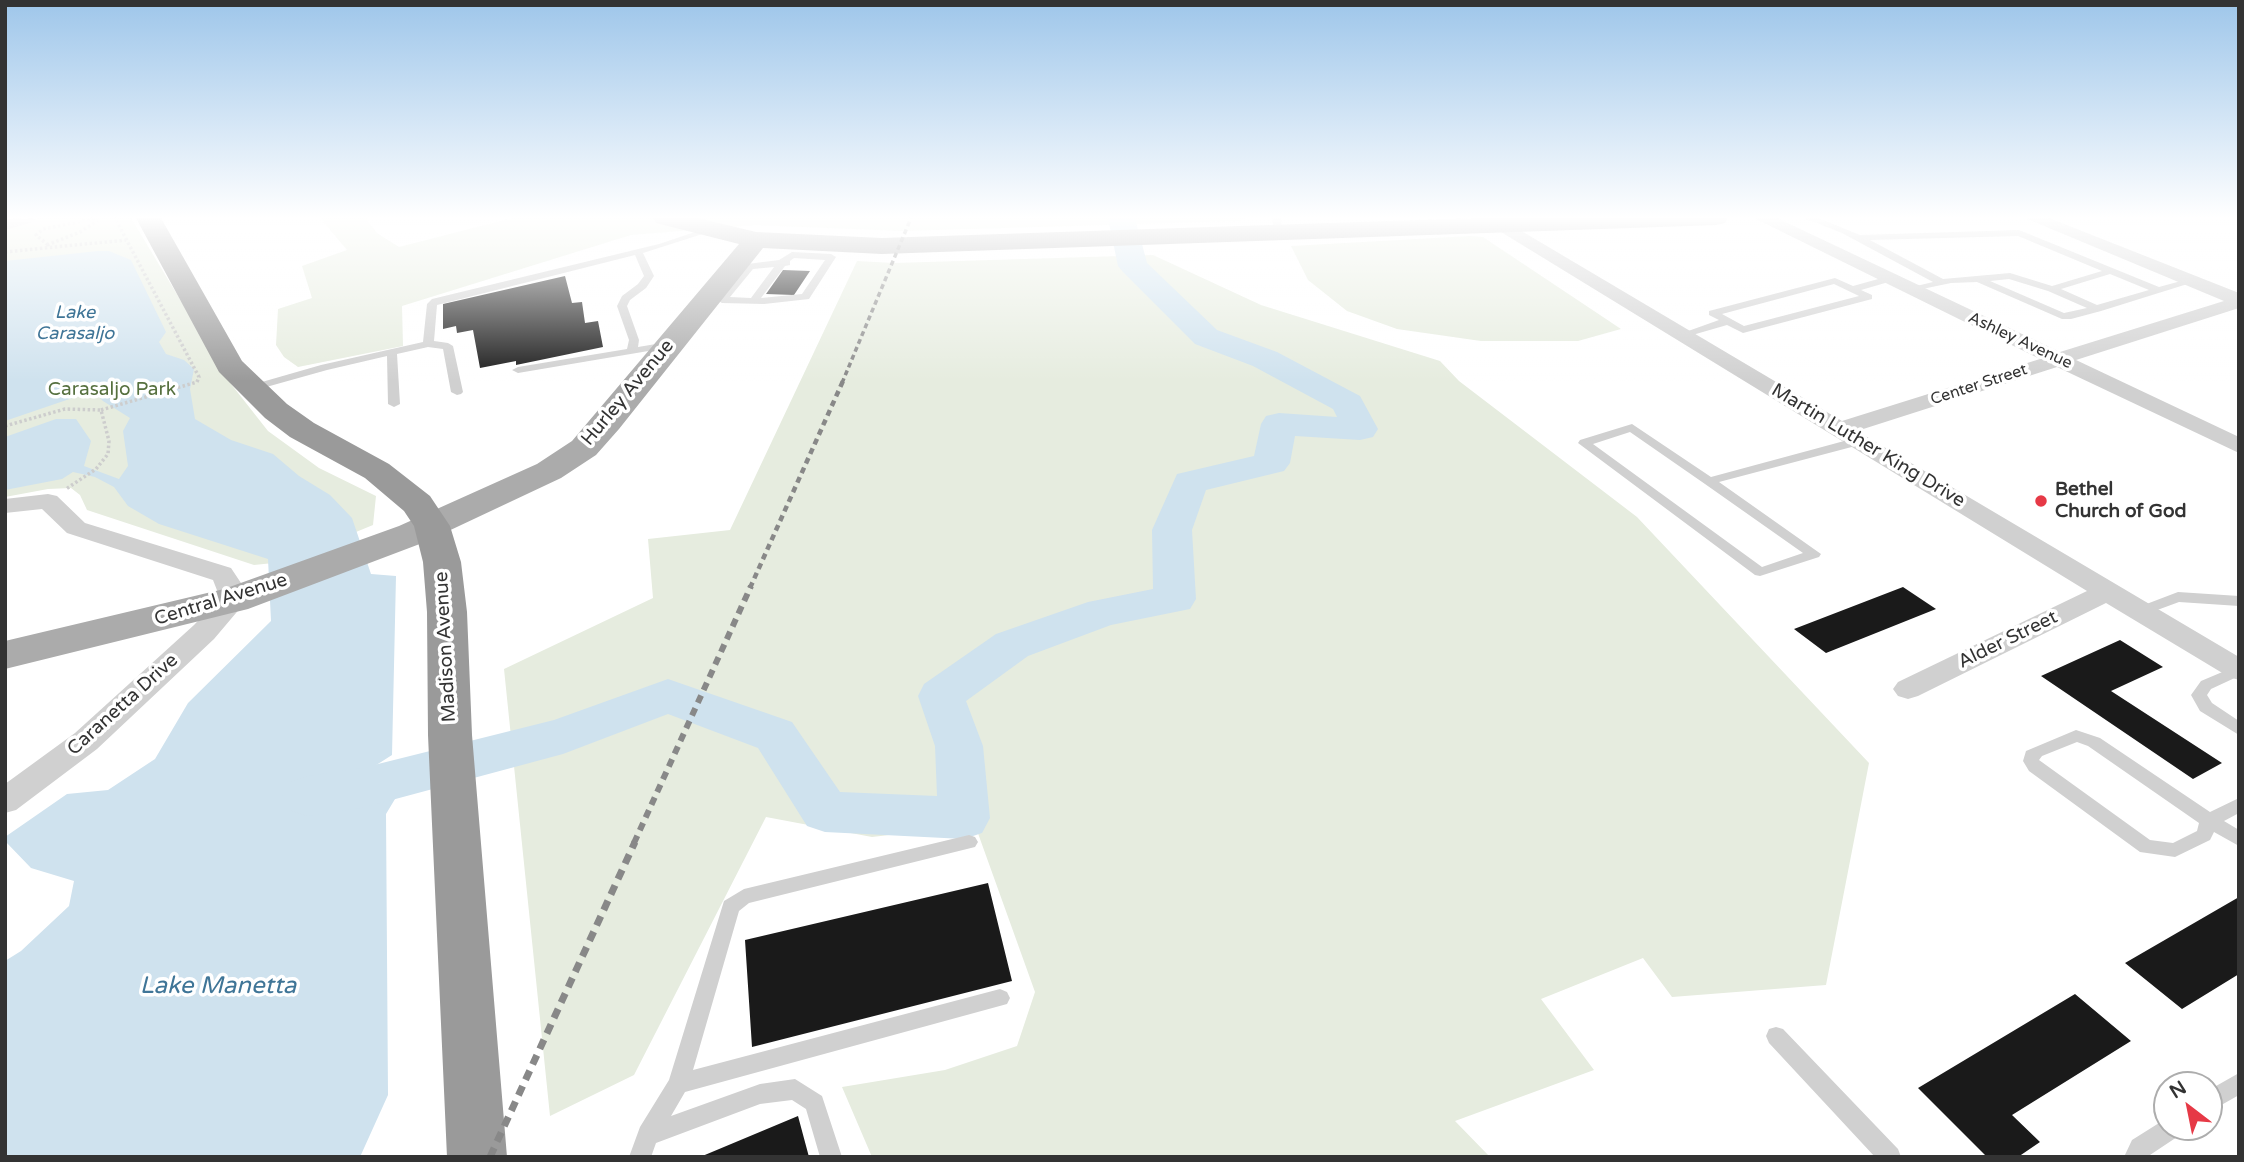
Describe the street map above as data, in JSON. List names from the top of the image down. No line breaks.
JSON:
{"streets":{"highway":["Madison Avenue"],"main road":["Hurley Avenue","Central Avenue"],"street":["Ashley Avenue","Center Street","Martin Luther King Drive","Alder Street","Caranetta Drive"]},"crossings":[["Ashley Avenue","Center Street"],["Center Street","Martin Luther King Drive"],["Hurley Avenue","Central Avenue"],["Hurley Avenue","Madison Avenue"],["Martin Luther King Drive","Alder Street"],["Central Avenue","Madison Avenue"],["Central Avenue","Caranetta Drive"]],"water":["Lake Carasaljo","Lake Manetta"],"parks":["Carasaljo Park"],"places":["Bethel Church of God"],"north":"top left"}
